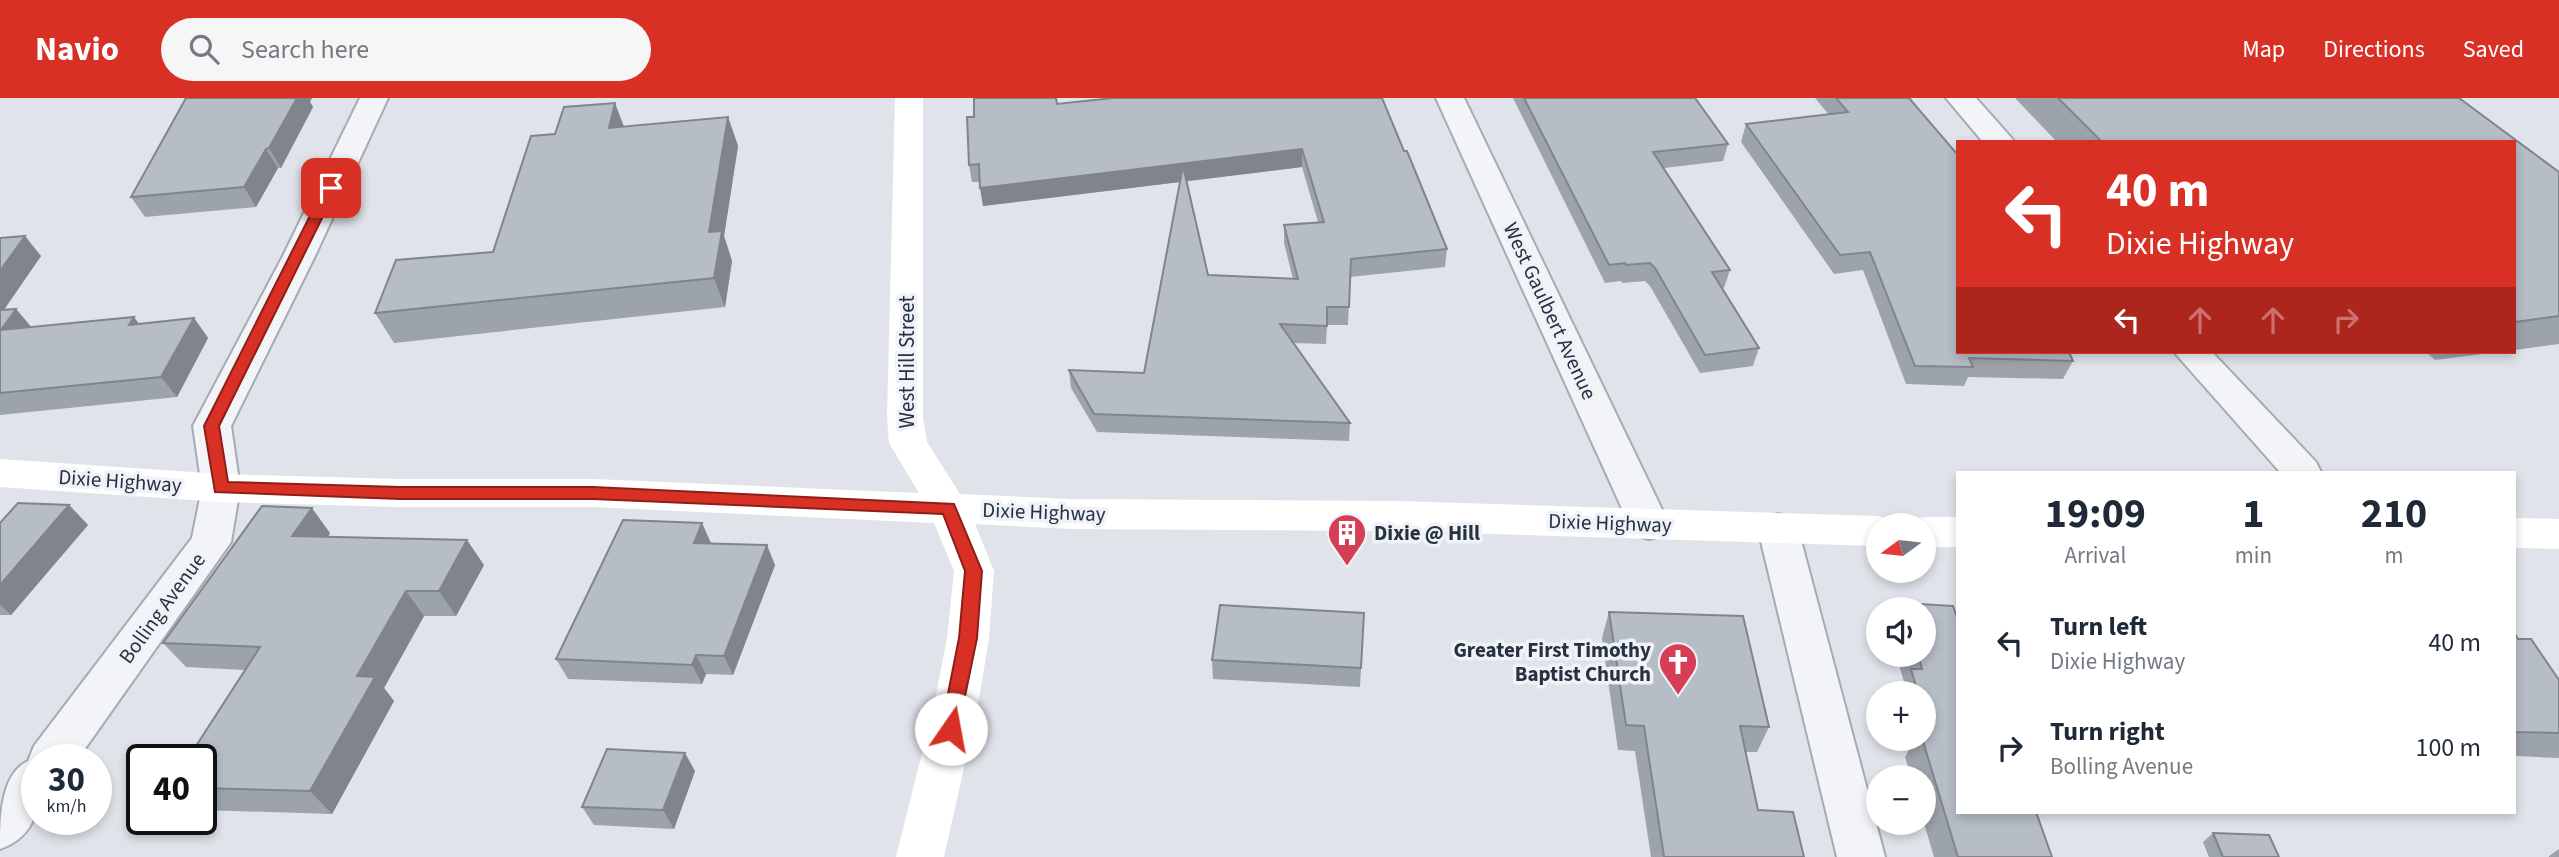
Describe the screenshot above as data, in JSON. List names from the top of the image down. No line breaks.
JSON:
{"streets":{"street":["West Gaulbert Avenue","West Hill Street","Dixie Highway","Bolling Avenue"]},"crossings":[["West Gaulbert Avenue","Dixie Highway"],["West Hill Street","Dixie Highway"],["Dixie Highway","Bolling Avenue"]],"places":{"building":["Dixie @ Hill"],"church":["Greater First Timothy Baptist Church"]},"north":"left","page":{"header":"Navio","search":"Search here","nav":["Map","Directions","Saved"],"turn":["40 m","Dixie Highway"],"eta":["19:09","Arrival","1","min","210","m"],"map_buttons":["+","−"],"list":[{"name":"Turn left","note":"Dixie Highway","value":"40 m"},{"name":"Turn right","note":"Bolling Avenue","value":"100 m"}],"speed":"30 km/h","limit":"40"}}
